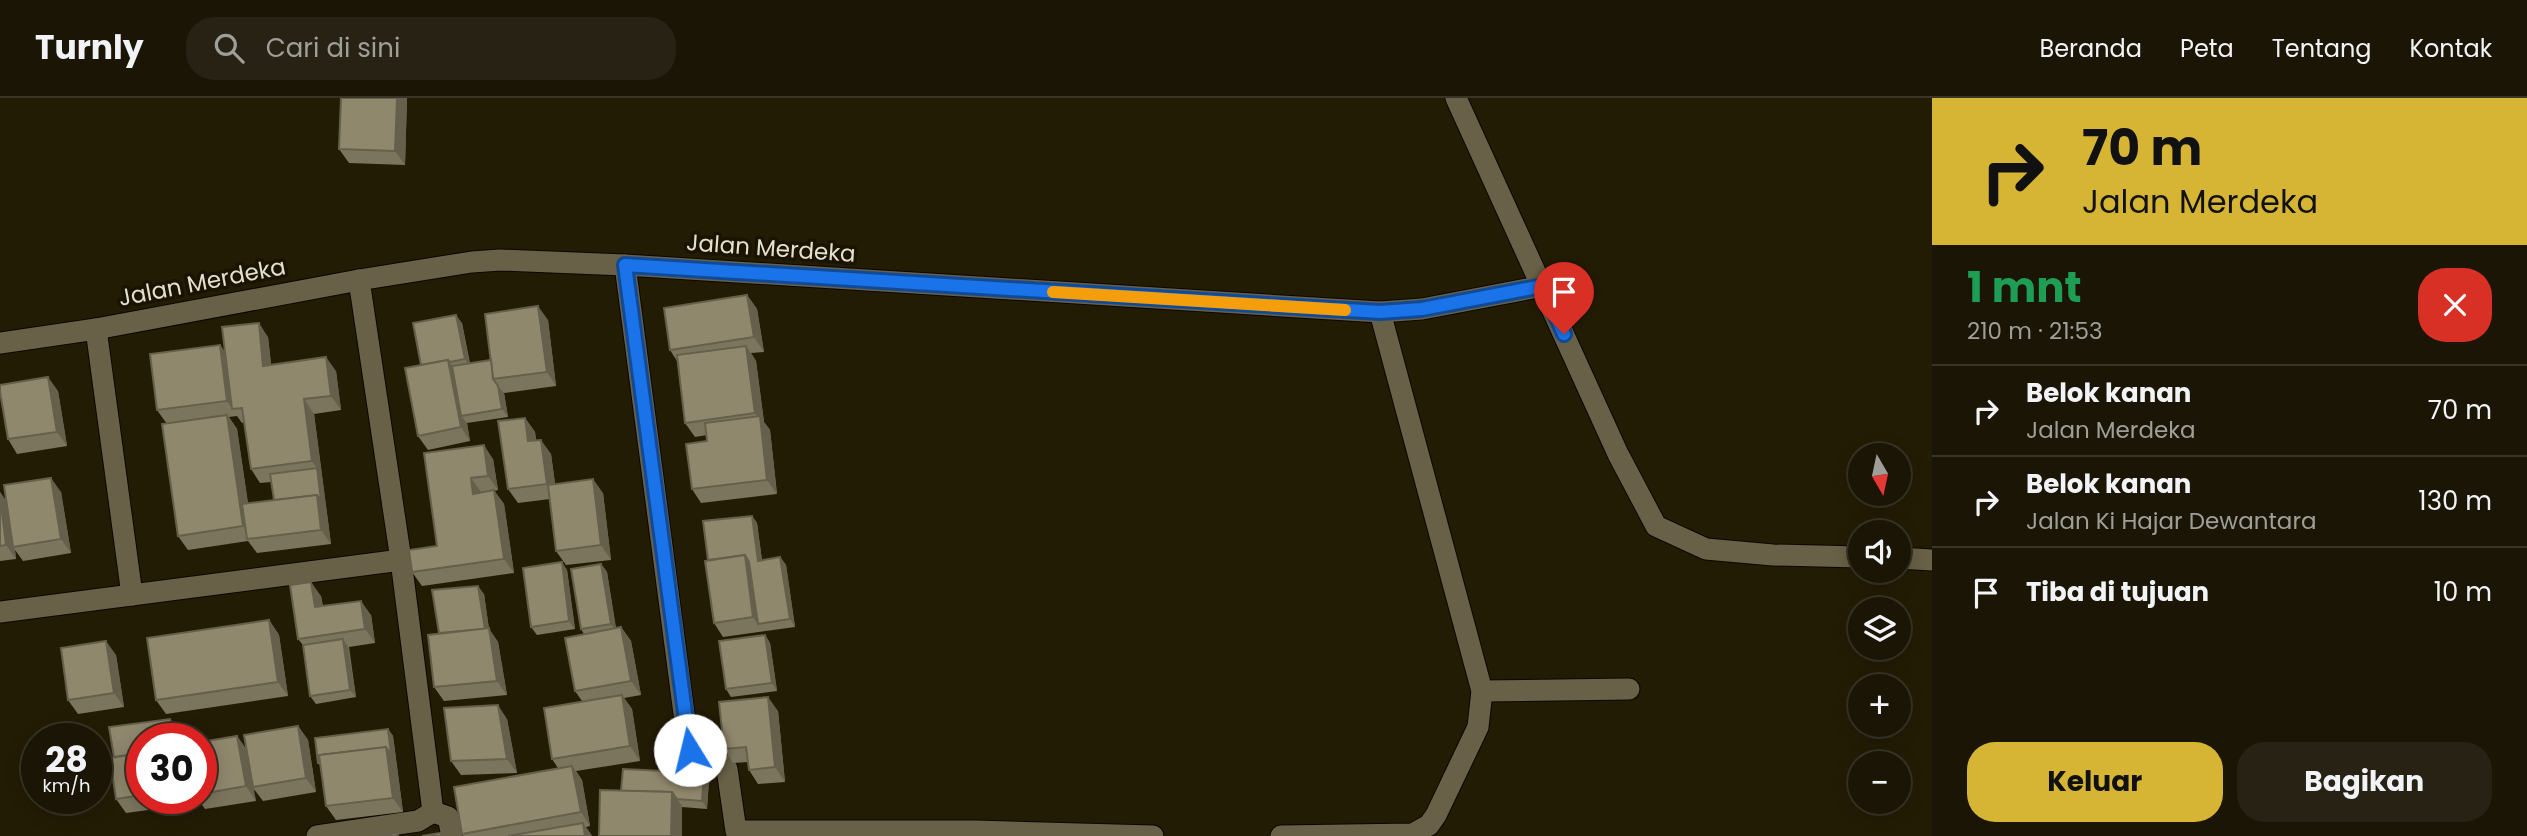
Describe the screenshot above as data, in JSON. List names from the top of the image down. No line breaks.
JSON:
{"streets":{"street":["Jalan Merdeka"]},"north":"bottom","page":{"header":"Turnly","search":"Cari di sini","nav":["Beranda","Peta","Tentang","Kontak"],"turn":["70 m","Jalan Merdeka"],"heading":["1 mnt","210 m · 21:53"],"list":[{"name":"Belok kanan","note":"Jalan Merdeka","value":"70 m"},{"name":"Belok kanan","note":"Jalan Ki Hajar Dewantara","value":"130 m"},{"name":"Tiba di tujuan","value":"10 m"}],"map_buttons":["+","−"],"speed":"28 km/h","limit":"30","buttons":["Keluar","Bagikan"]}}
